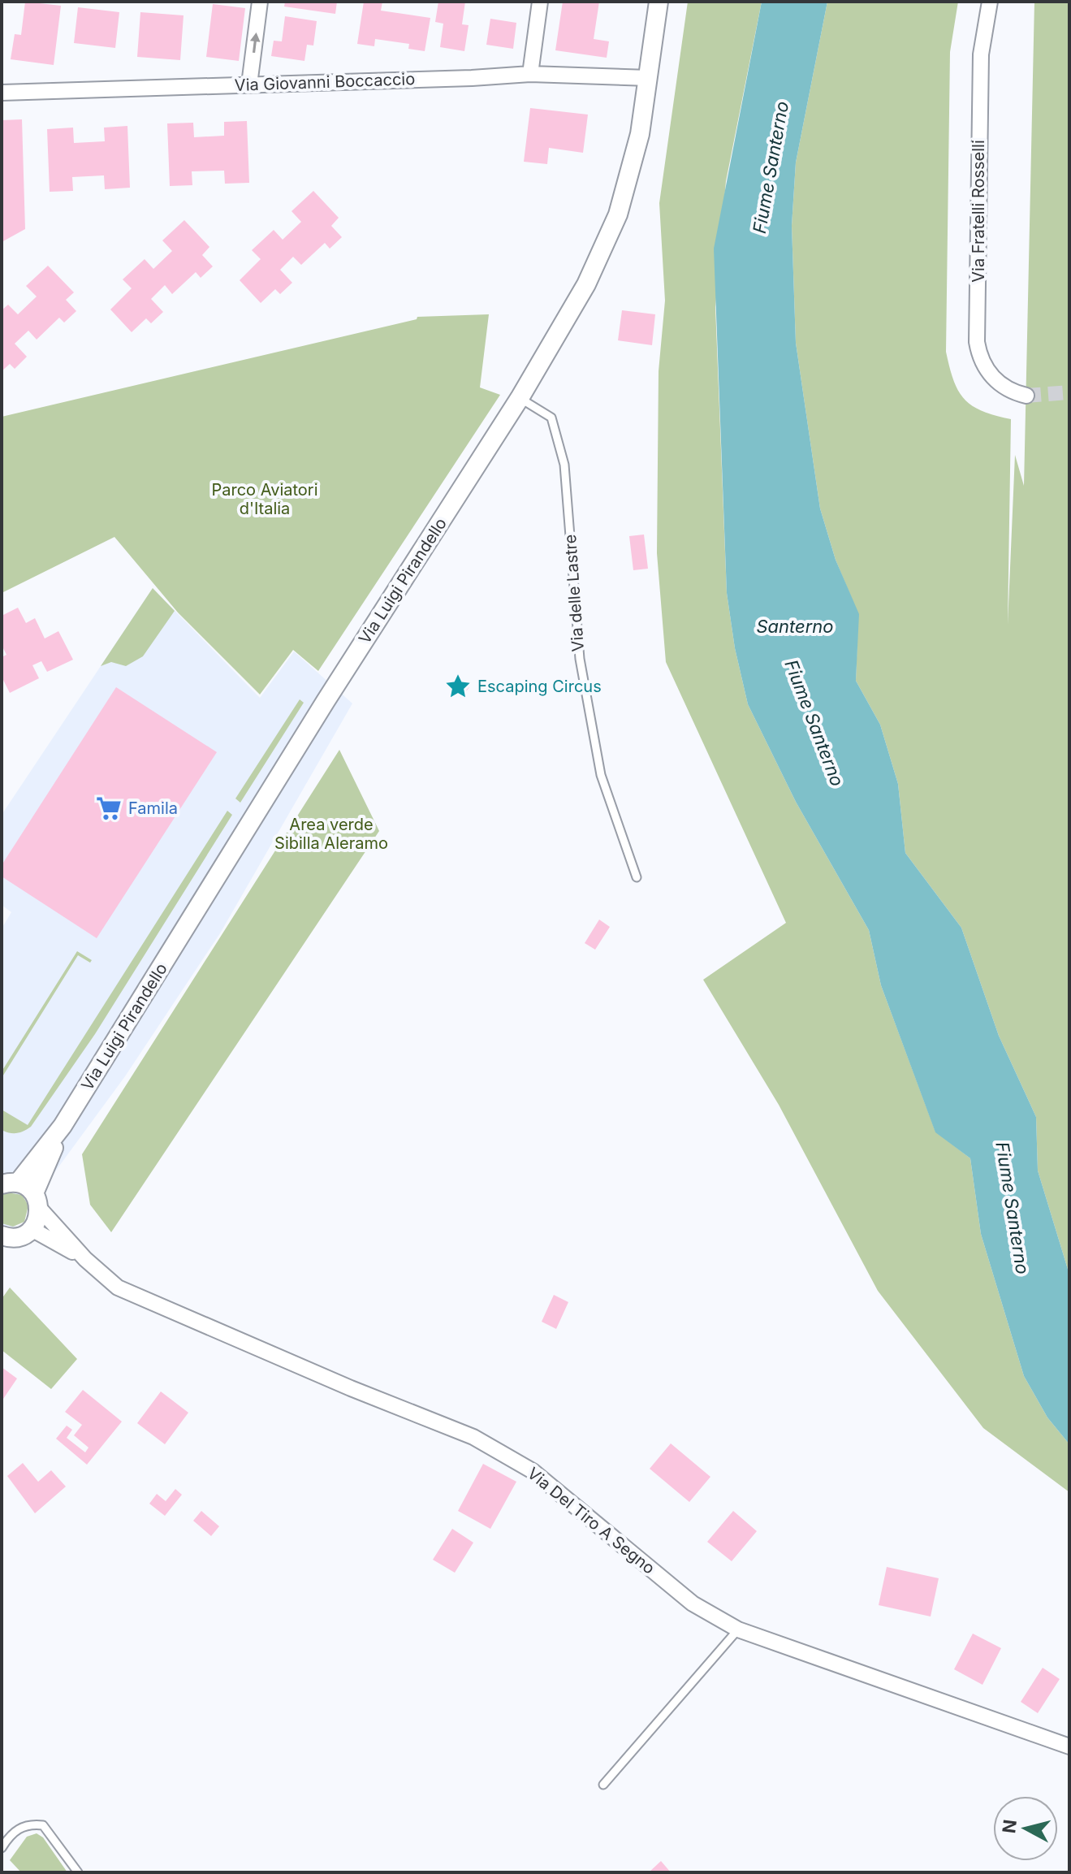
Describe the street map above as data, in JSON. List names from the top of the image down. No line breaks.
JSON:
{"streets":{"street":["Via Giovanni Boccaccio","Via Fratelli Rosselli","Via Luigi Pirandello","Via Del Tiro A Segno"],"lane":["Via delle Lastre"]},"crossings":[["Via Giovanni Boccaccio","Via Luigi Pirandello"],["Via Luigi Pirandello","Via delle Lastre"],["Via Luigi Pirandello","Via Del Tiro A Segno"]],"water":["Fiume Santerno","Santerno"],"parks":["Parco Aviatori d'Italia","Area verde Sibilla Aleramo"],"places":{"place":["Escaping Circus"],"supermarket":["Famila"]},"north":"left"}
